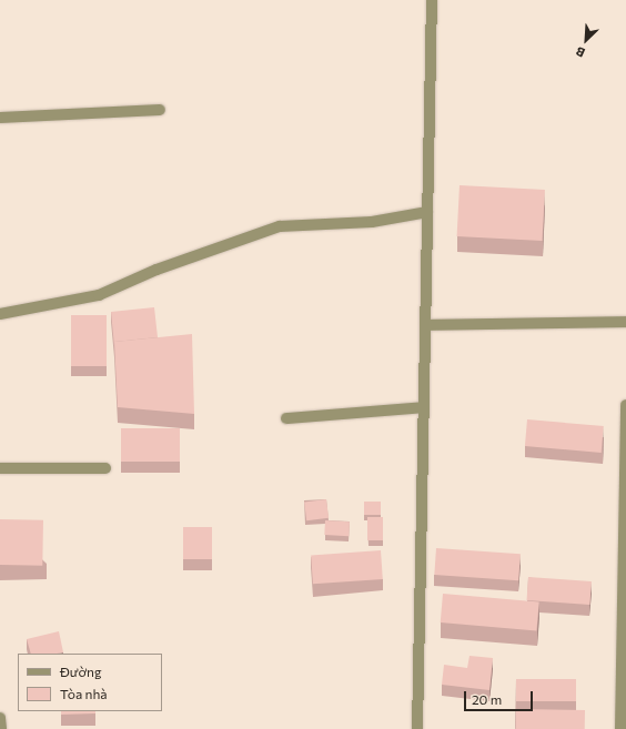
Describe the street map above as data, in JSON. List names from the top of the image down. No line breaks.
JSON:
{"legend":["Đường","Tòa nhà"],"scale_bar":"20 m","north":"bottom left"}
